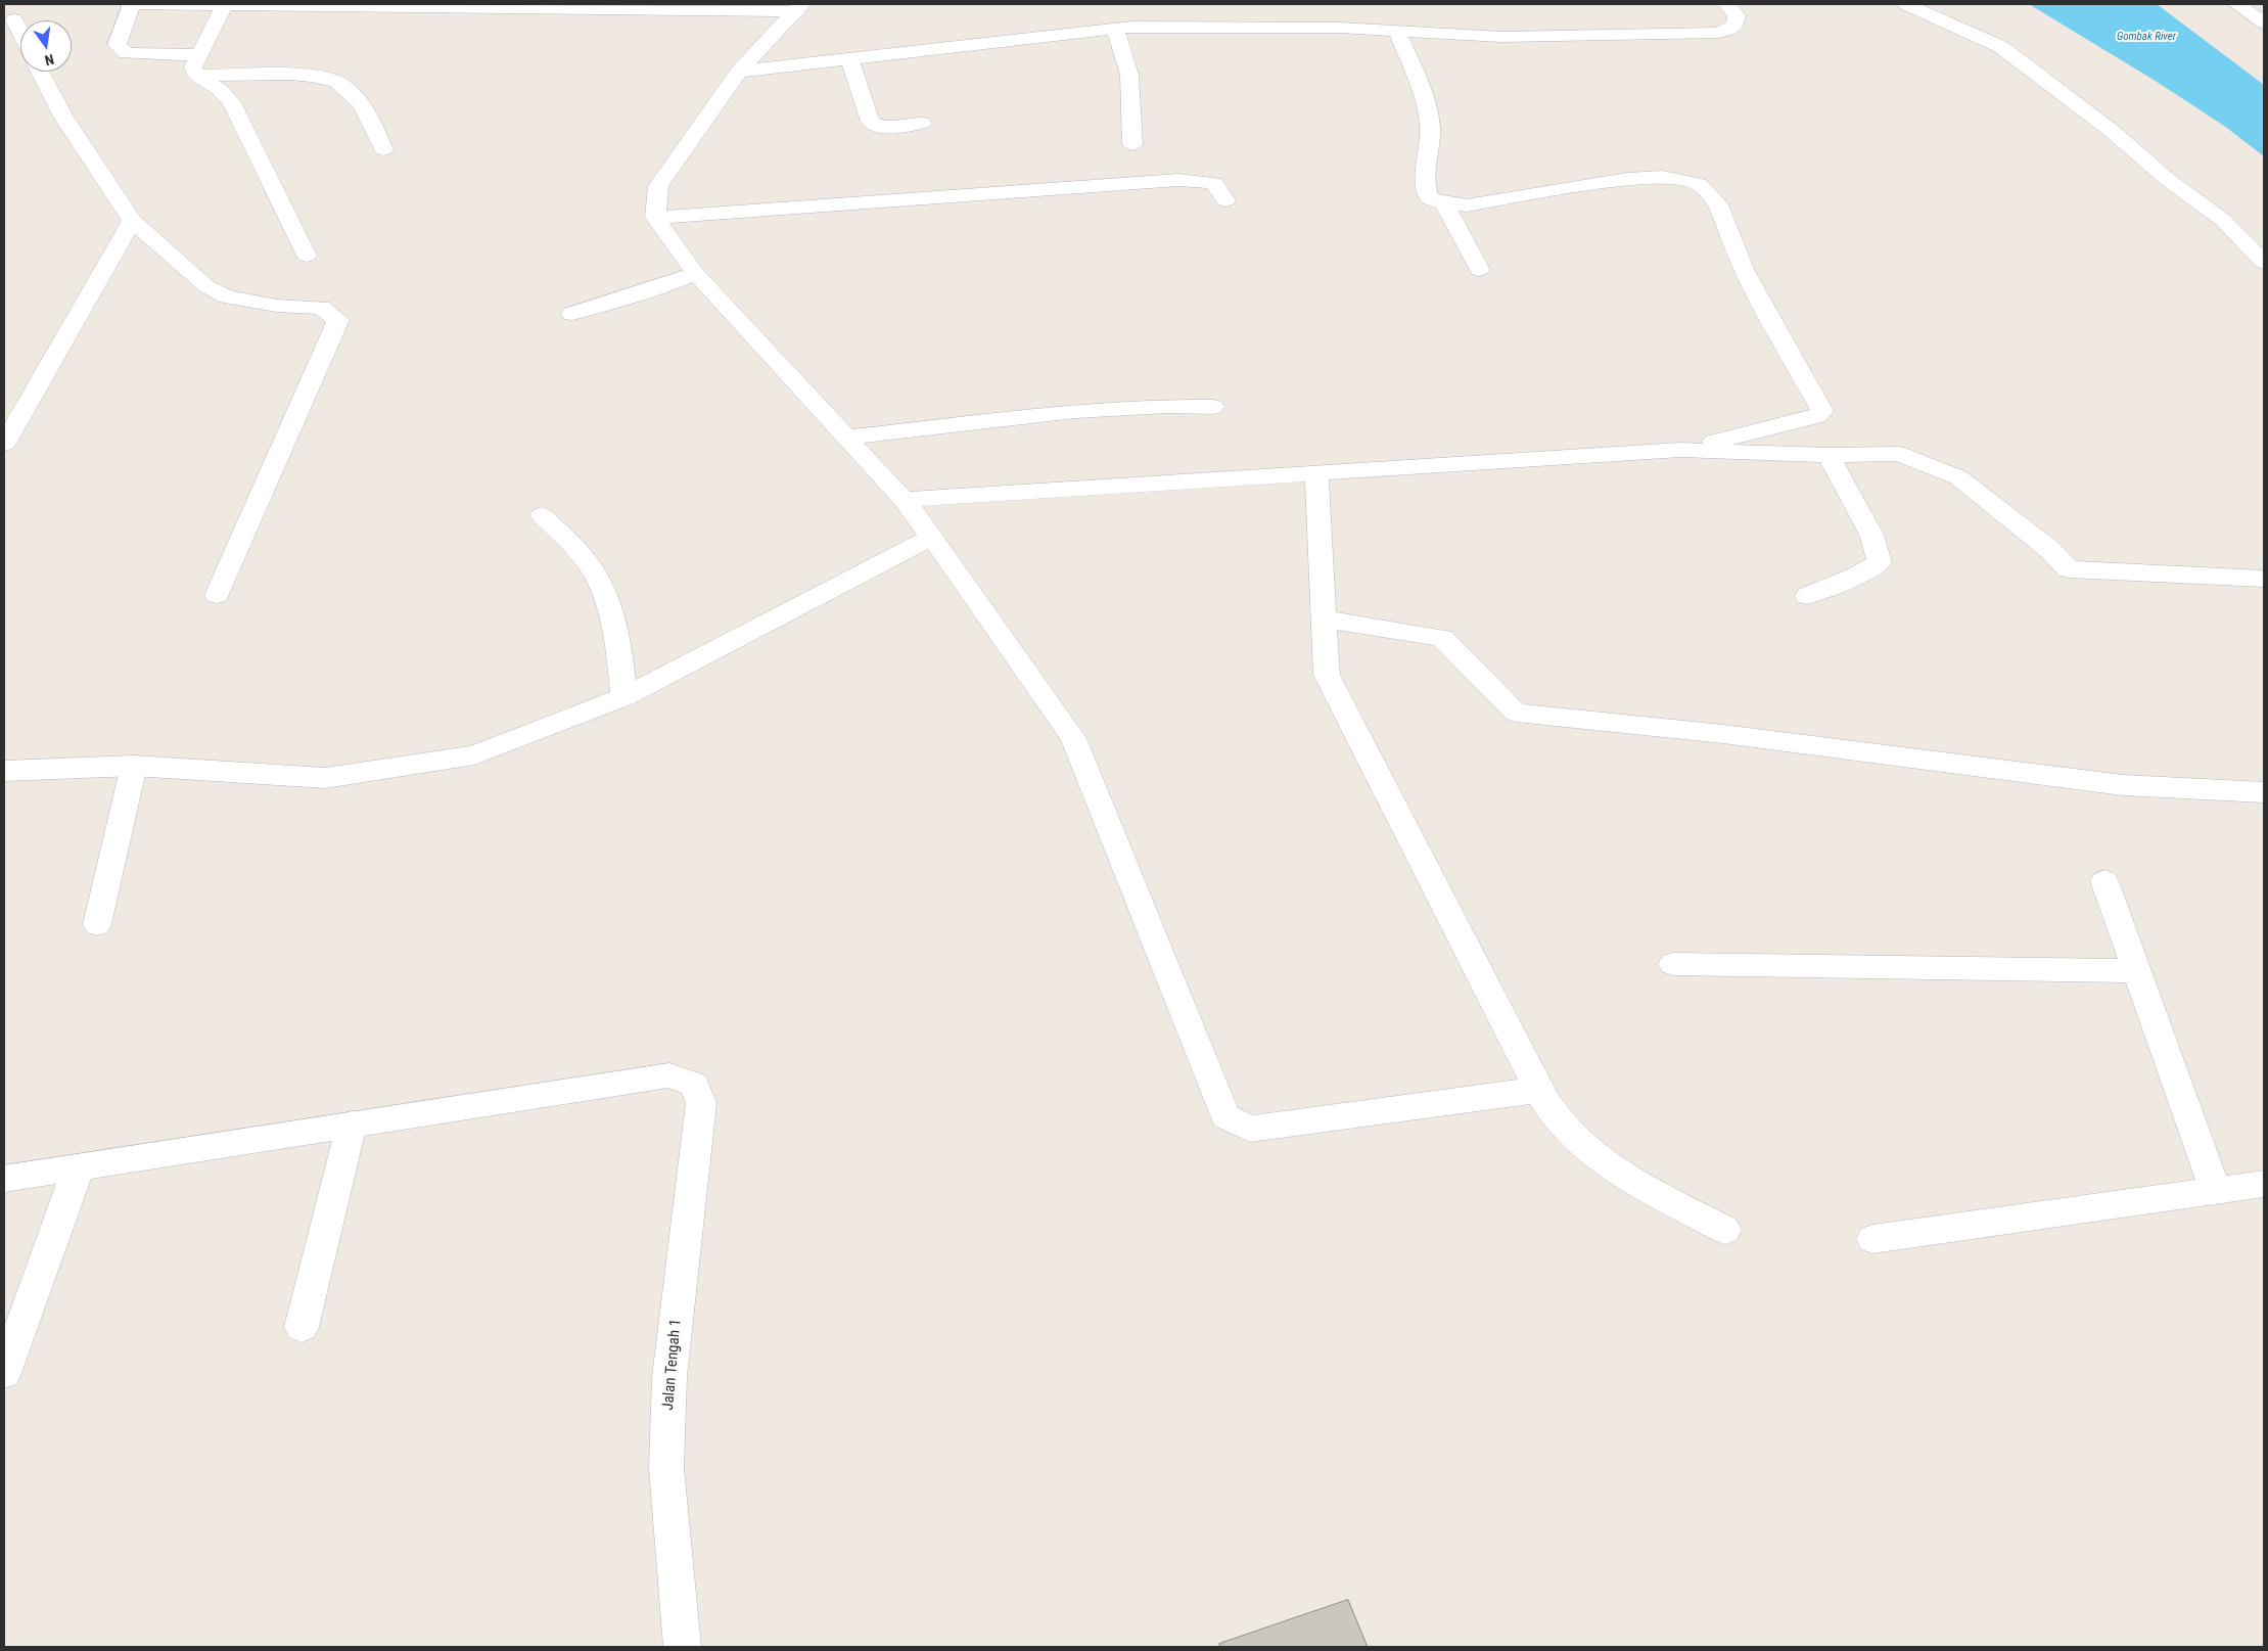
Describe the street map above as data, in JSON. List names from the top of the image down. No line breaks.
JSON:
{"streets":{"street":["Jalan Tengah 1"]},"water":["Gombak River"],"north":"bottom"}
